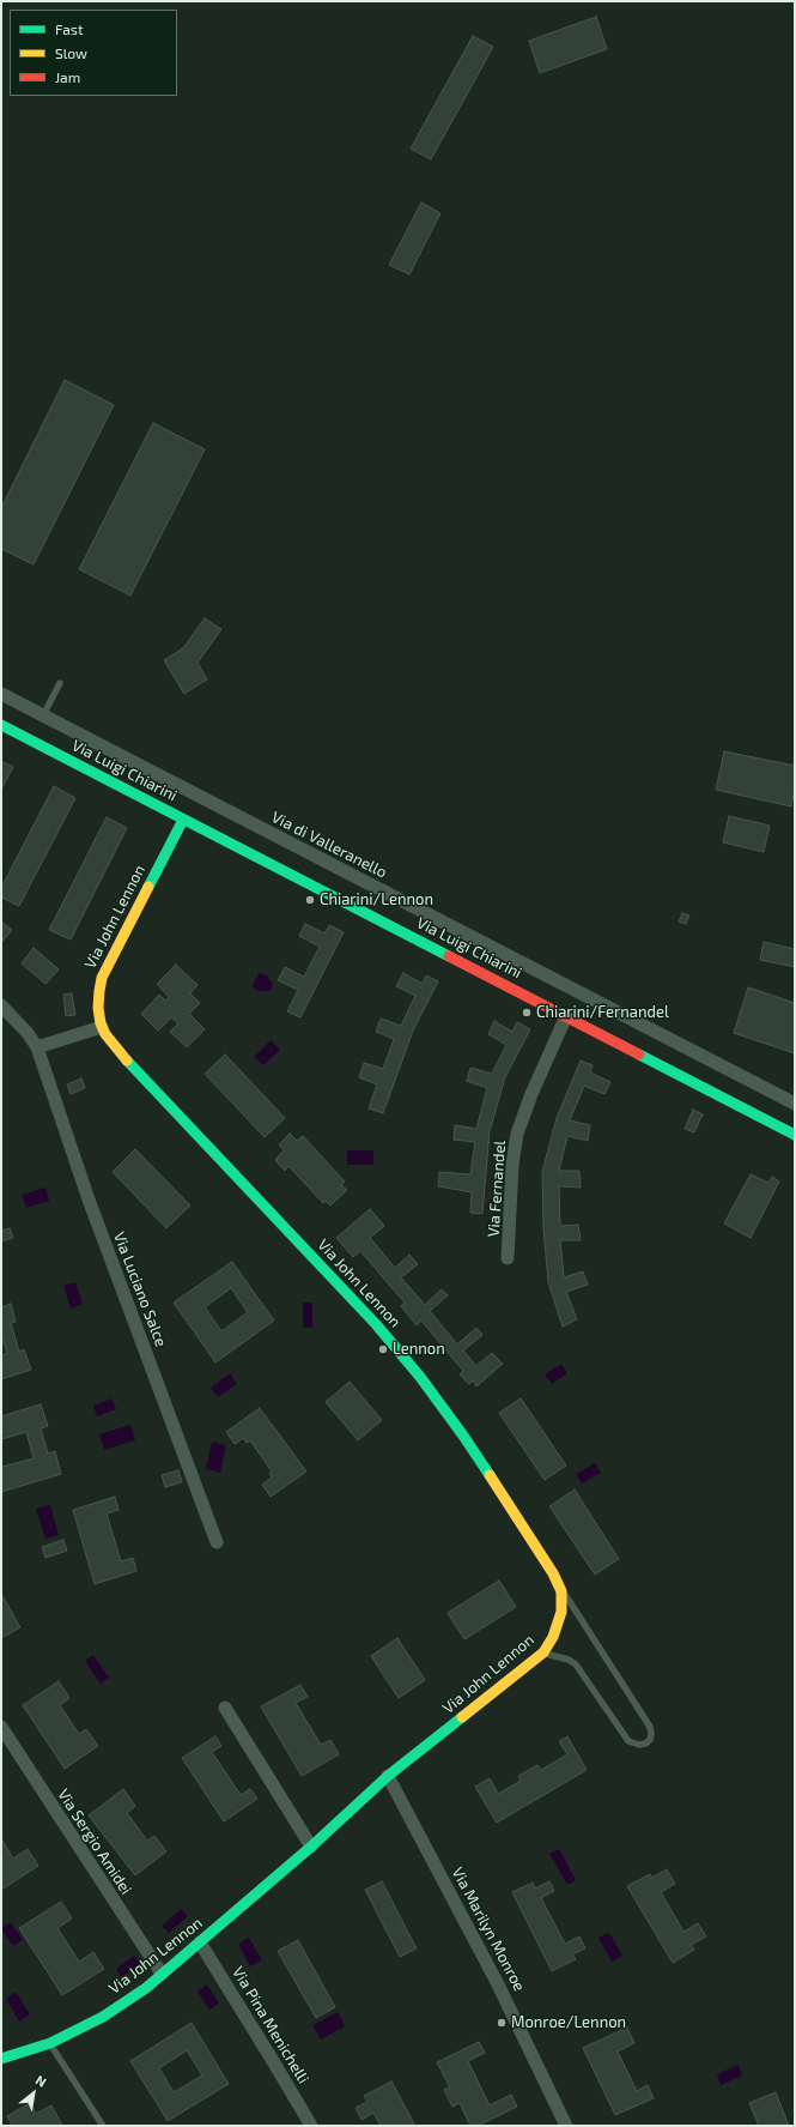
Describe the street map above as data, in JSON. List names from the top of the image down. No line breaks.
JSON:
{"streets":{"street":["Via Luigi Chiarini","Via di Valleranello","Via John Lennon","Via Fernandel","Via Luciano Salce","Via Sergio Amidei","Via Marilyn Monroe","Via Pina Menichelli"]},"crossings":[["Via Luigi Chiarini","Via John Lennon"],["Via Luigi Chiarini","Via Fernandel"],["Via John Lennon","Via Sergio Amidei"],["Via John Lennon","Via Marilyn Monroe"],["Via John Lennon","Via Pina Menichelli"]],"places":["Chiarini/Lennon","Chiarini/Fernandel","Lennon","Monroe/Lennon"],"legend":["Fast","Slow","Jam"],"north":"top right"}
